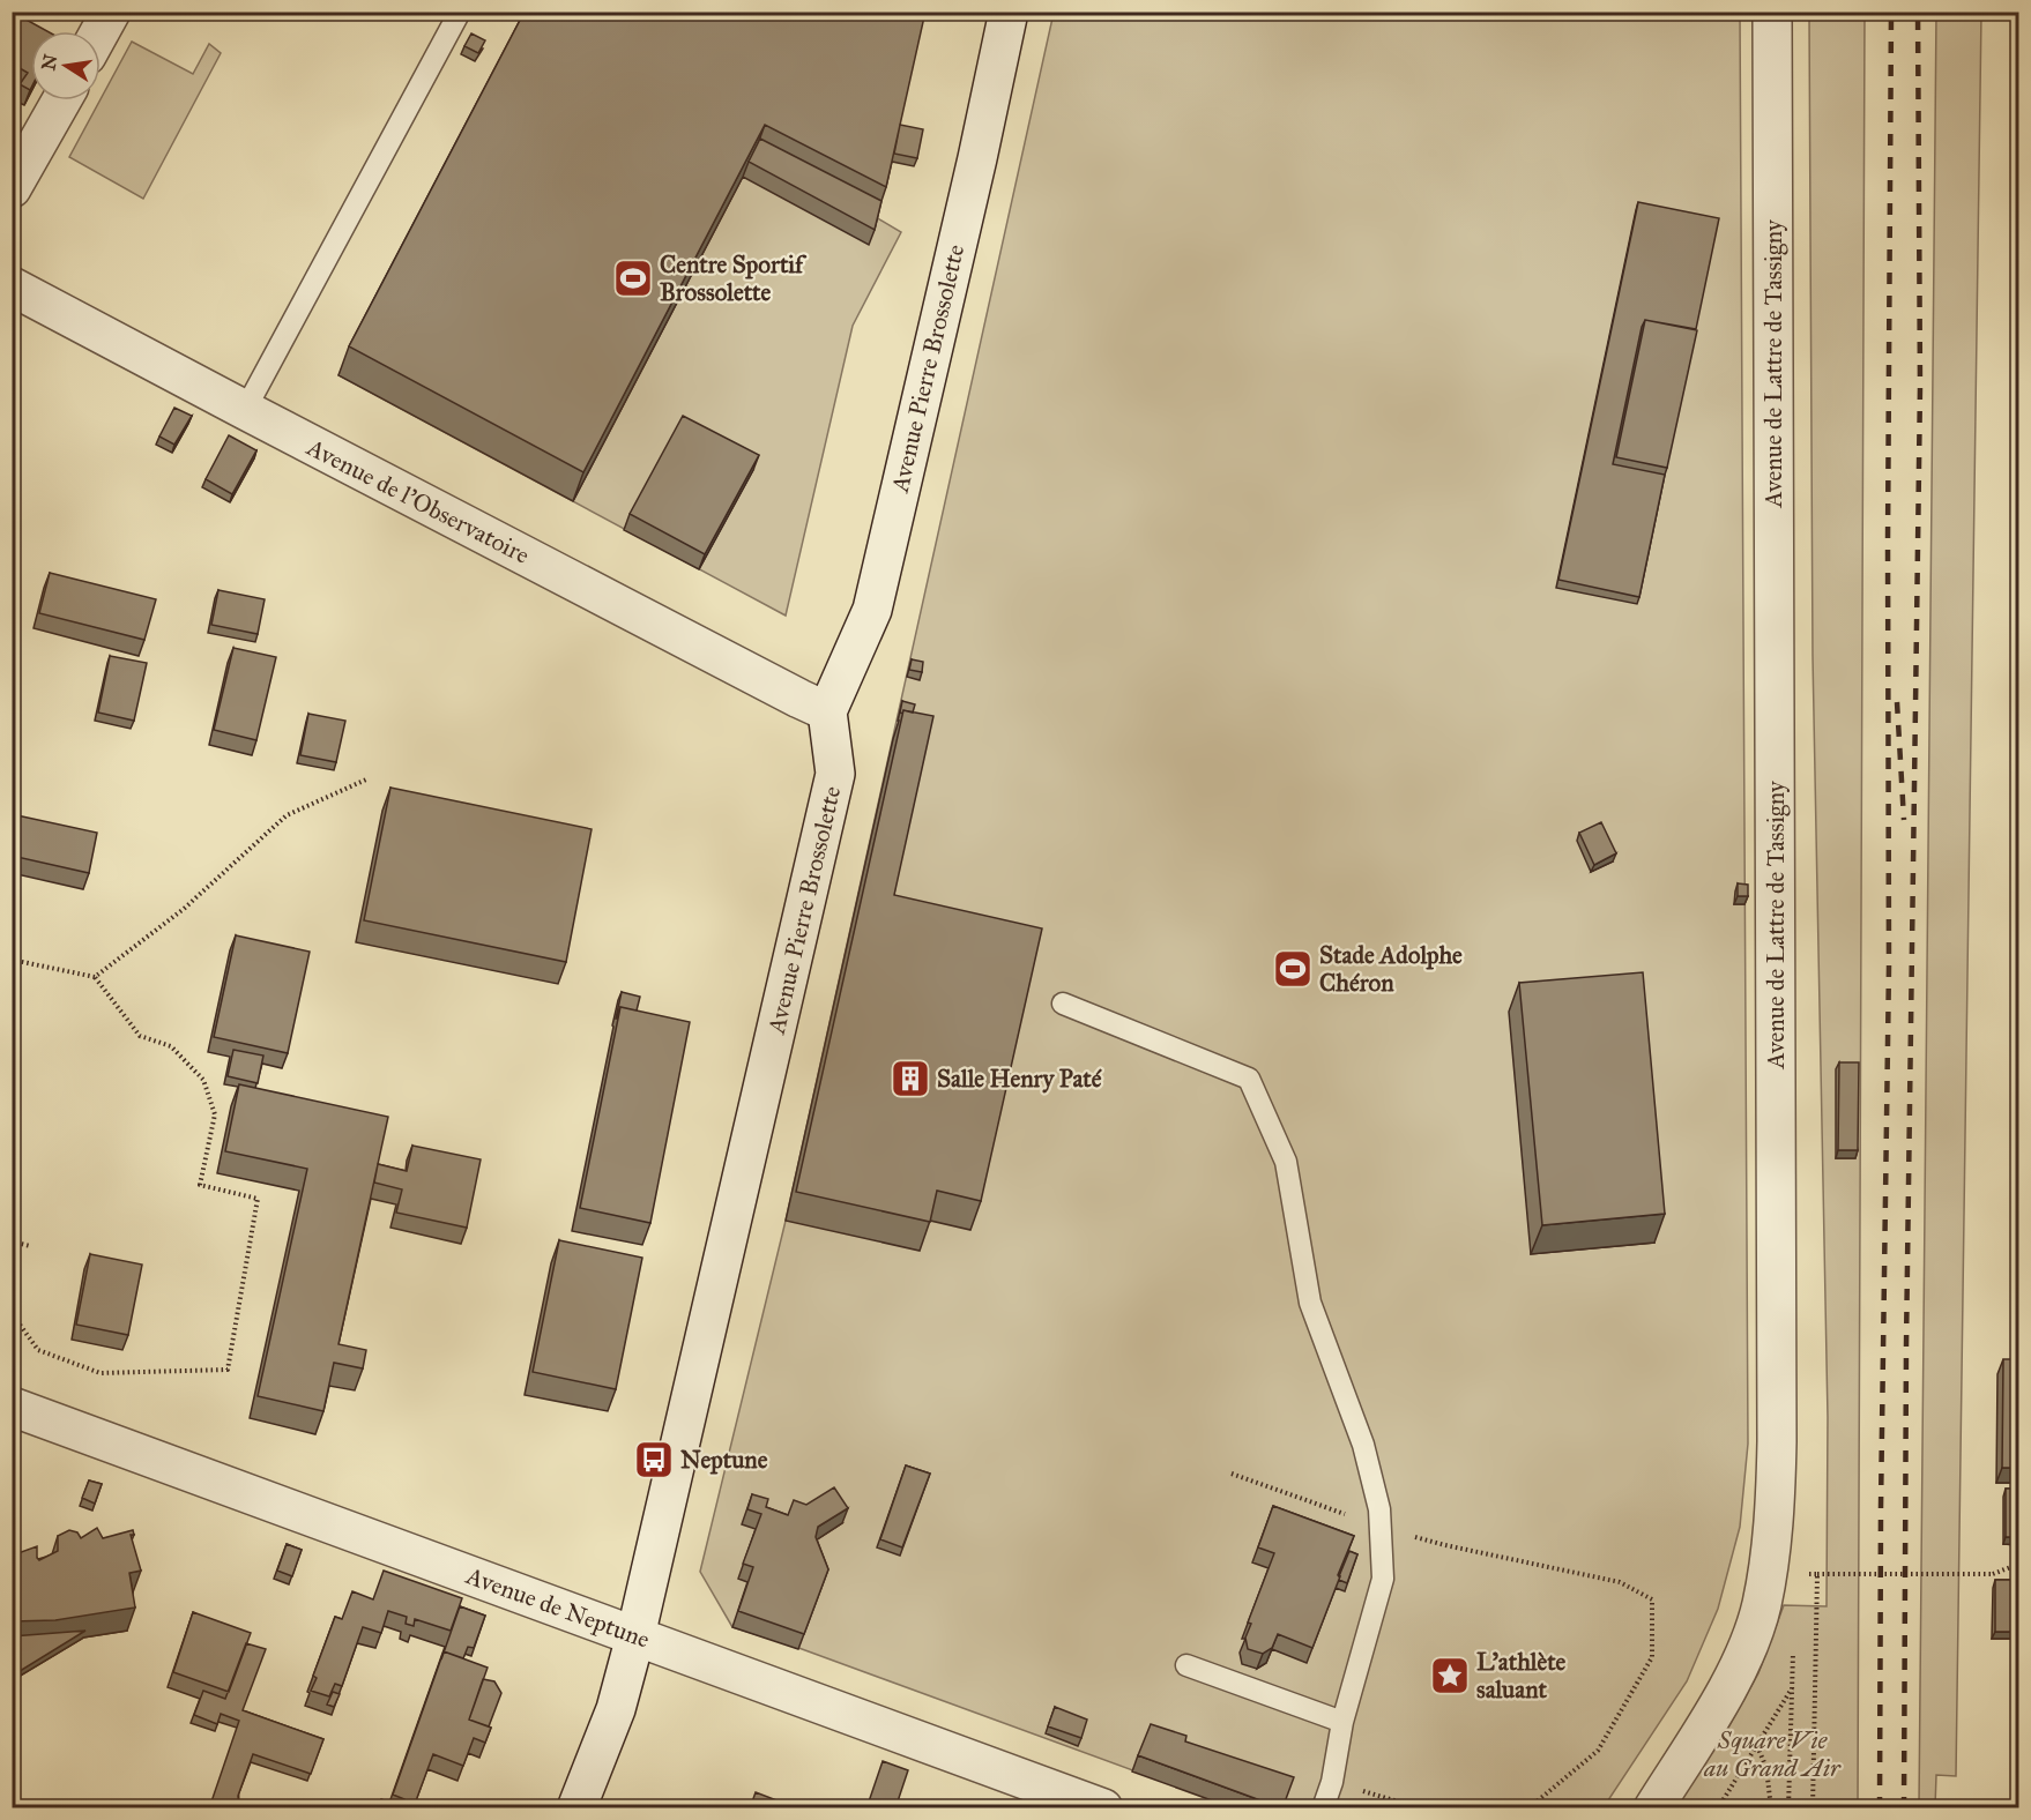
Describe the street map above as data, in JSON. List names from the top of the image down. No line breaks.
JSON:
{"streets":{"street":["Avenue de Lattre de Tassigny","Avenue Pierre Brossolette","Avenue de l'Observatoire","Avenue de Neptune"]},"crossings":[["Avenue Pierre Brossolette","Avenue de l'Observatoire"],["Avenue Pierre Brossolette","Avenue de Neptune"]],"parks":["Square Vie au Grand Air"],"places":{"sports":["Centre Sportif Brossolette","Stade Adolphe Chéron"],"building":["Salle Henry Paté"],"bus stop":["Neptune"],"place":["L'athlète saluant"]},"north":"left"}
